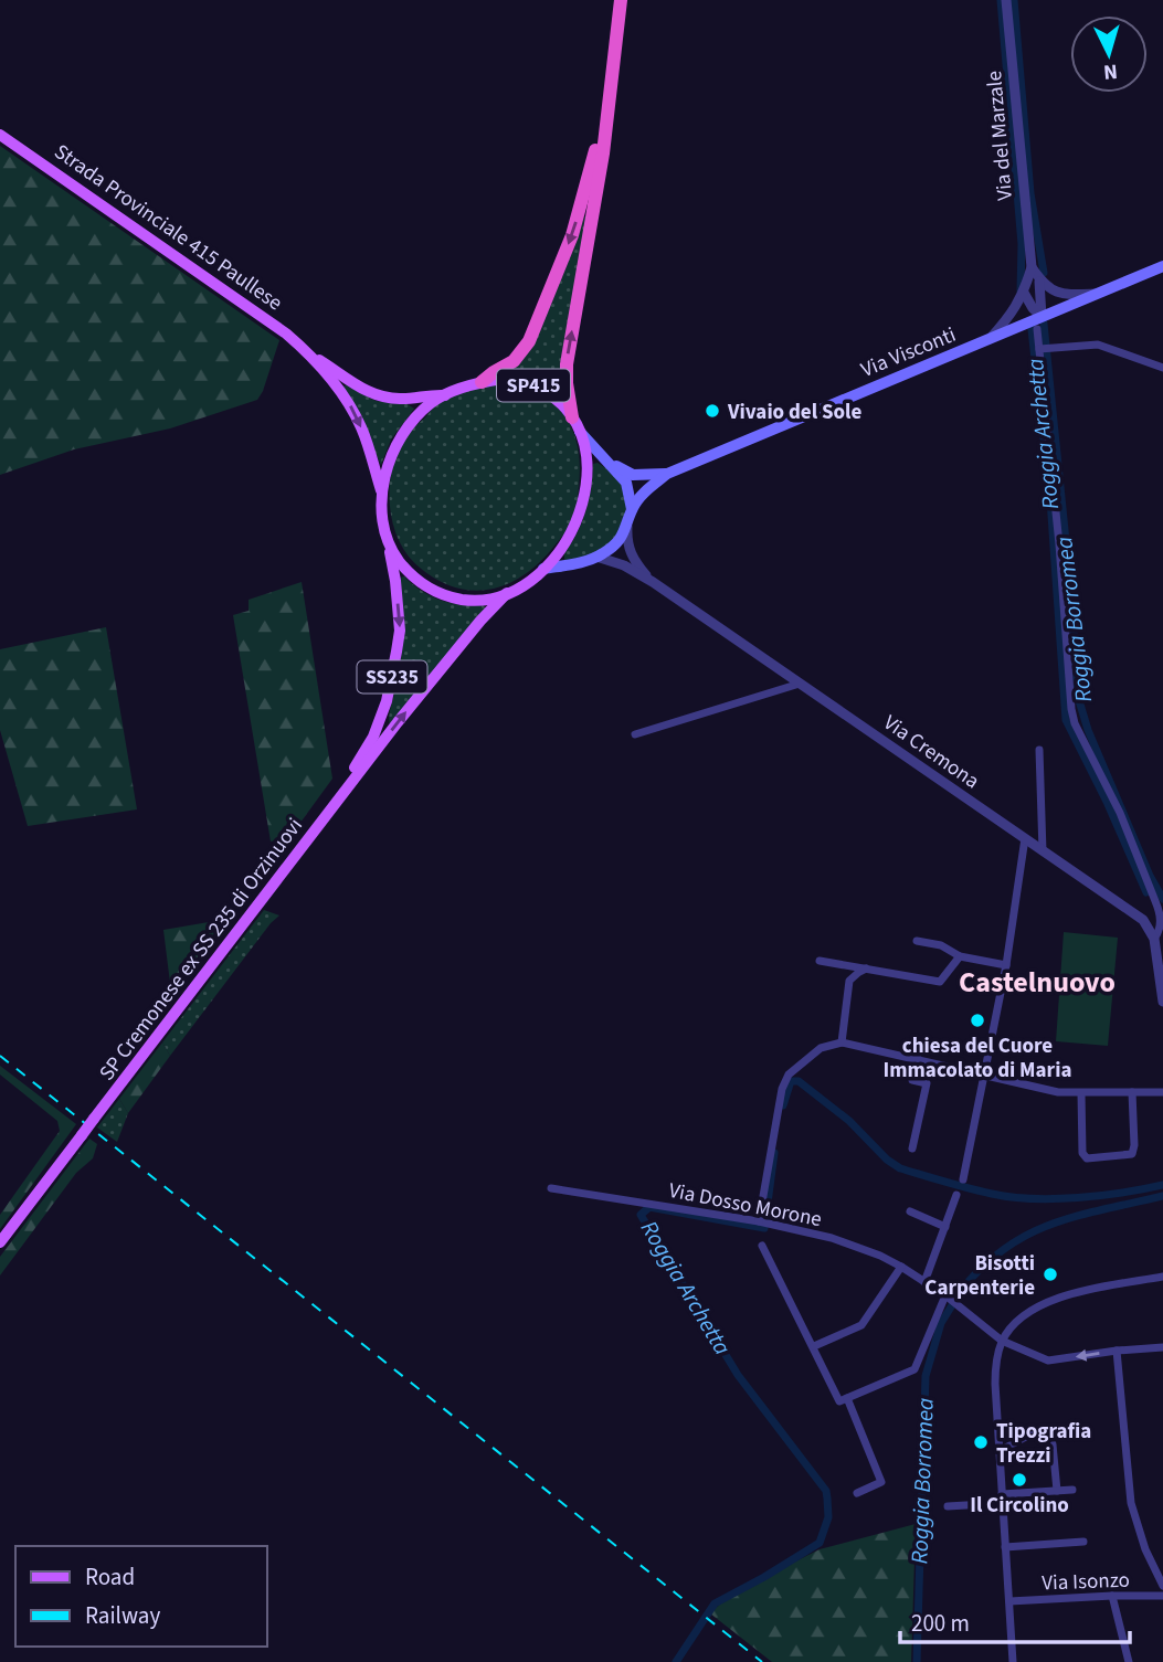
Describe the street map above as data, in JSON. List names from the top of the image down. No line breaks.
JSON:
{"streets":{"highway":["SP415"],"main road":["Strada Provinciale 415 Paullese","Via Visconti","SS235","SP Cremonese ex SS 235 di Orzinuovi"],"street":["Via del Marzale","Via Cremona","Via Dosso Morone","Via Isonzo"]},"crossings":[["Via del Marzale","Via Visconti"],["Strada Provinciale 415 Paullese","SP415"],["Strada Provinciale 415 Paullese","SS235"],["SP415","SS235"],["SS235","SP Cremonese ex SS 235 di Orzinuovi"],["Via Dosso Morone","Via Isonzo"]],"districts":["Castelnuovo"],"water":["Roggia Archetta","Roggia Borromea"],"places":["Vivaio del Sole","chiesa del Cuore Immacolato di Maria","Bisotti Carpenterie","Tipografia Trezzi","Il Circolino"],"legend":["Road","Railway"],"scale_bar":"200 m","north":"bottom"}
